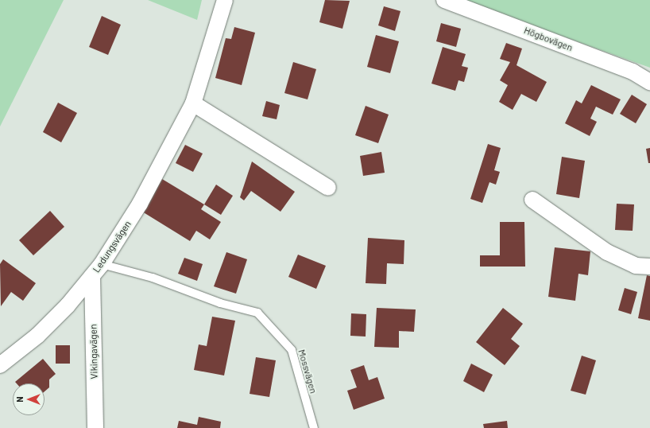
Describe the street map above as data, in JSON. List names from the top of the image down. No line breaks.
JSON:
{"streets":{"street":["Högbovägen","Ledungsvägen","Vikingavägen"],"lane":["Mossvägen"]},"crossings":[["Ledungsvägen","Vikingavägen"],["Ledungsvägen","Mossvägen"],["Vikingavägen","Mossvägen"]],"north":"left"}
